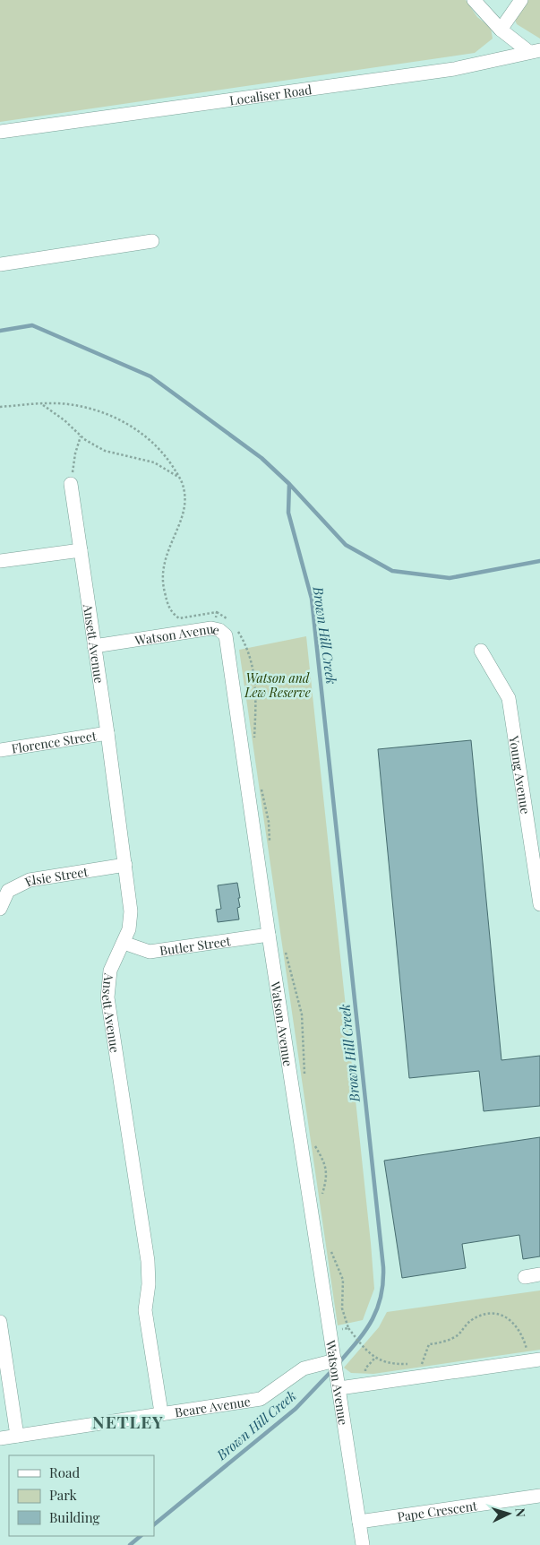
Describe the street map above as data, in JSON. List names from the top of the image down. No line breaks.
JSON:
{"streets":{"street":["Localiser Road","Watson Avenue","Ansett Avenue","Florence Street","Young Avenue","Elsie Street","Butler Street","Beare Avenue","Pape Crescent"]},"crossings":[["Watson Avenue","Ansett Avenue"],["Watson Avenue","Butler Street"],["Watson Avenue","Beare Avenue"],["Watson Avenue","Pape Crescent"],["Ansett Avenue","Florence Street"],["Ansett Avenue","Elsie Street"],["Ansett Avenue","Butler Street"],["Ansett Avenue","Beare Avenue"]],"districts":["NETLEY"],"water":["Brown Hill Creek"],"parks":["Watson and Lew Reserve"],"legend":["Road","Park","Building"],"north":"right"}
